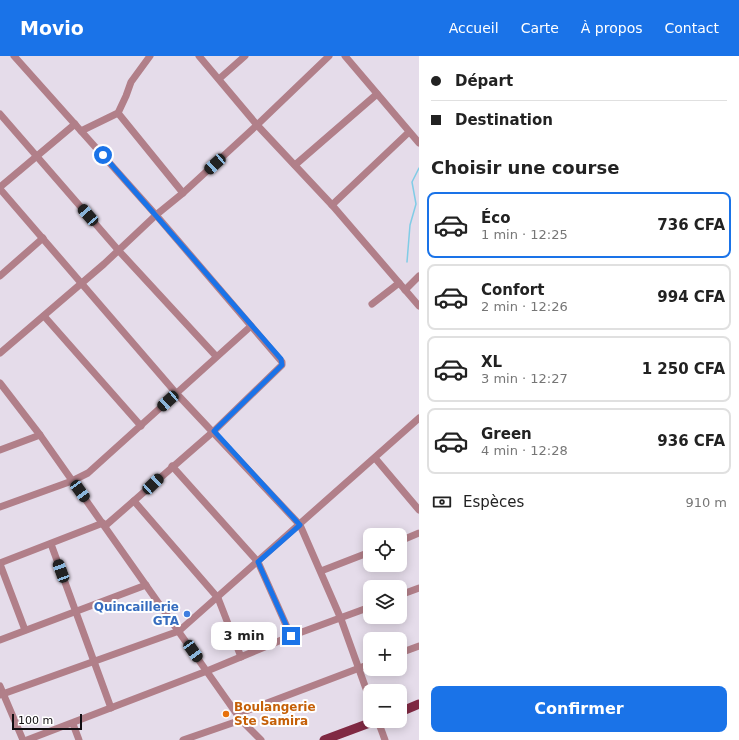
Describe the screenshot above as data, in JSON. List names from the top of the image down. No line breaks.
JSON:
{"places":["Quincaillerie GTA","Boulangerie Ste Samira"],"scale_bar":"100 m","page":{"header":"Movio","nav":["Accueil","Carte","À propos","Contact"],"banner":["Départ","Destination"],"heading":"Choisir une course","list":[{"name":"Éco","note":"1 min · 12:25","value":"736 CFA"},{"name":"Confort","note":"2 min · 12:26","value":"994 CFA"},{"name":"XL","note":"3 min · 12:27","value":"1 250 CFA"},{"name":"Green","note":"4 min · 12:28","value":"936 CFA"}],"pay":["Espèces","910 m"],"map_buttons":["+","−"],"bubble":"3 min","buttons":"Confirmer","scale":"100 m"}}
